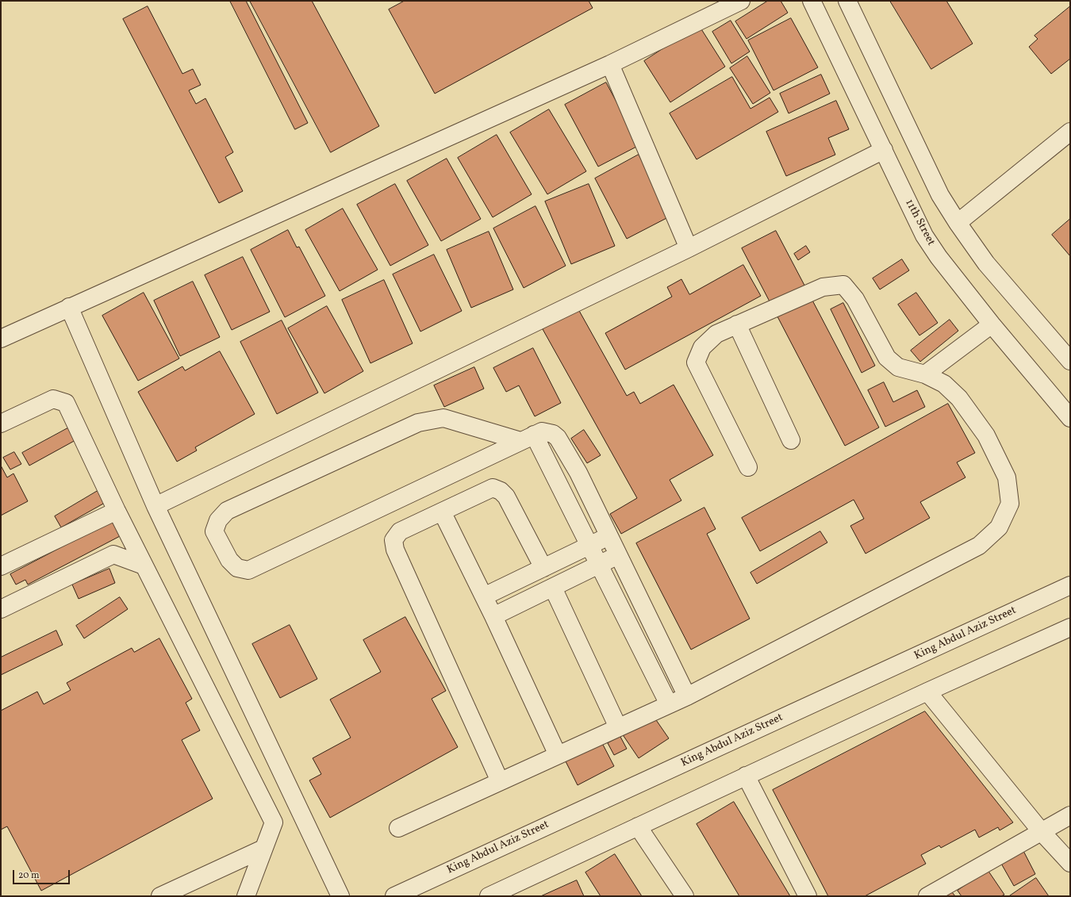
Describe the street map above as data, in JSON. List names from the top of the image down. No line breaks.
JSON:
{"streets":{"street":["11th Street","King Abdul Aziz Street"]},"scale_bar":"20 m"}
